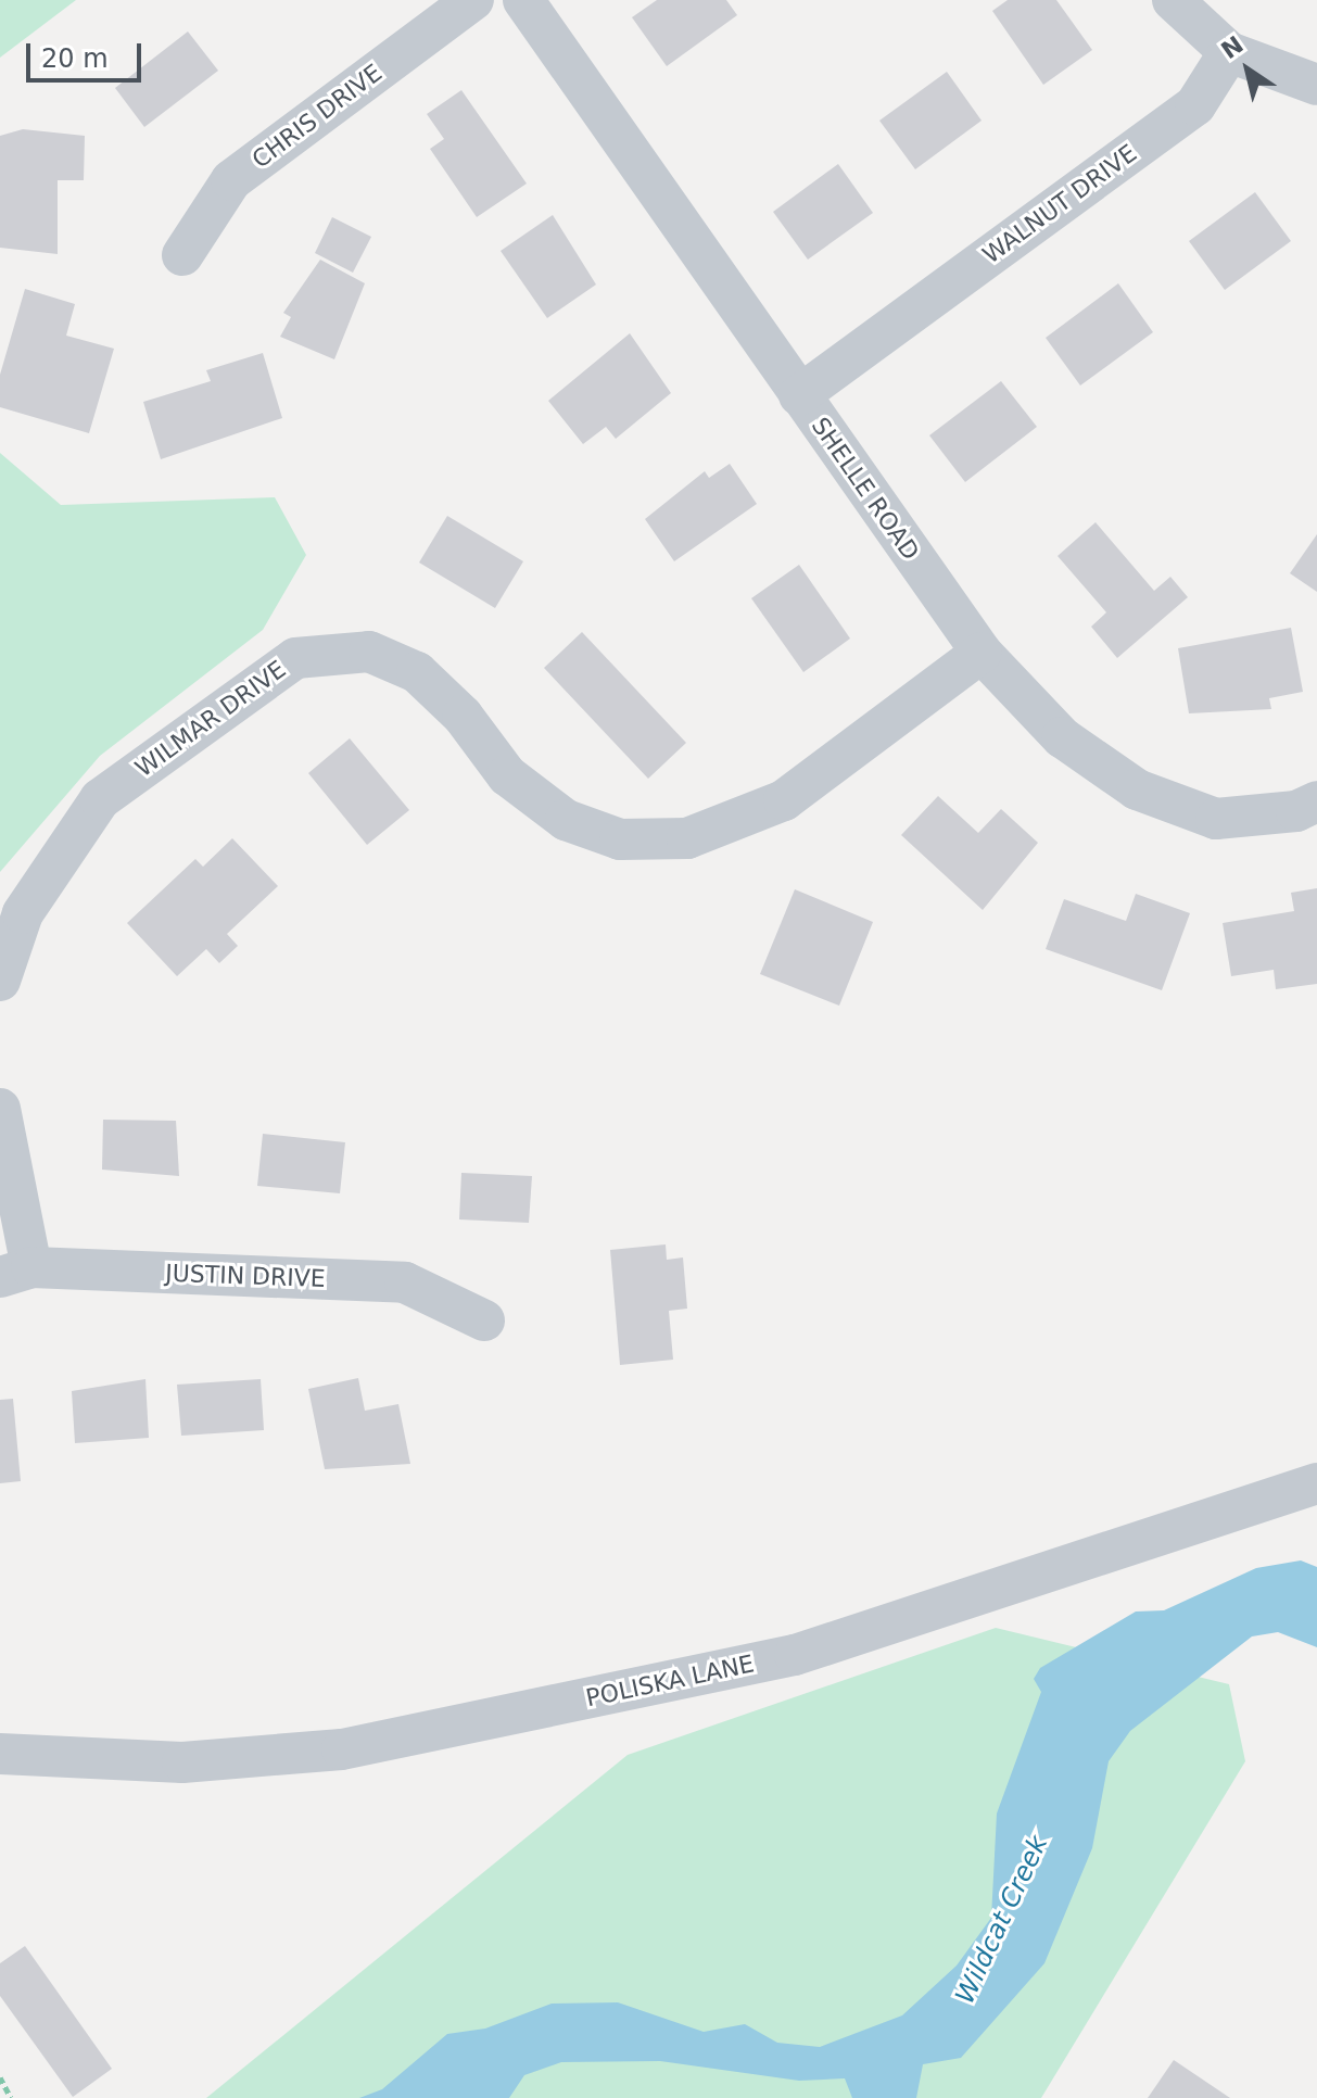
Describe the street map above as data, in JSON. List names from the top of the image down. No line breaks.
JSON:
{"streets":{"street":["CHRIS DRIVE","WALNUT DRIVE","SHELLE ROAD","WILMAR DRIVE","JUSTIN DRIVE","POLISKA LANE"]},"crossings":[["WALNUT DRIVE","SHELLE ROAD"],["SHELLE ROAD","WILMAR DRIVE"]],"water":["Wildcat Creek"],"scale_bar":"20 m","north":"top left"}
